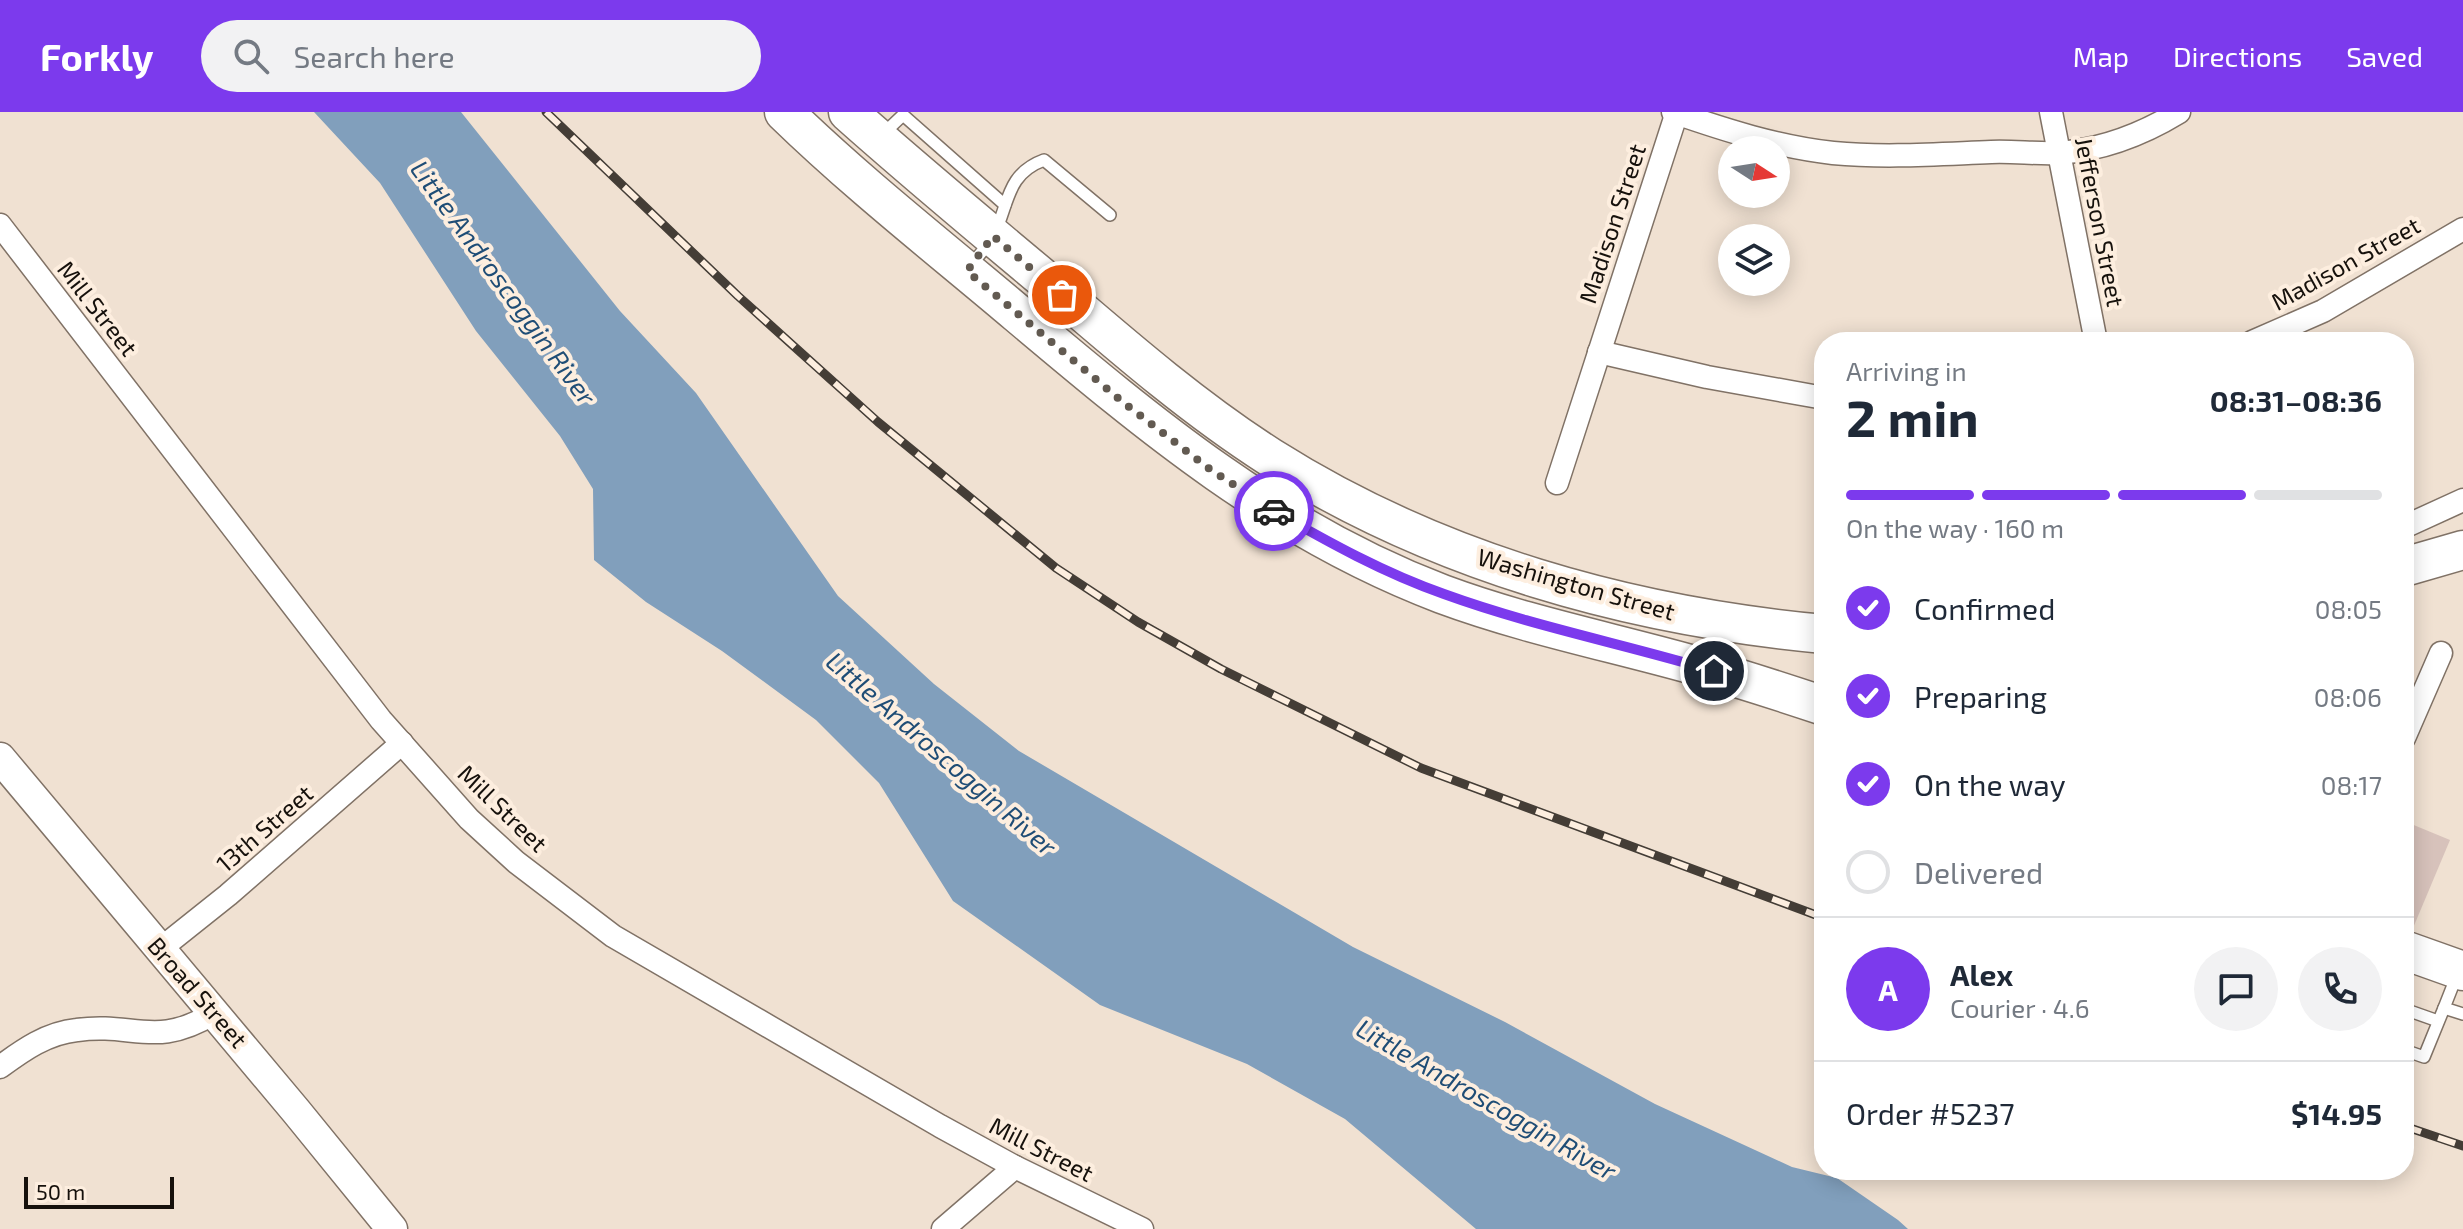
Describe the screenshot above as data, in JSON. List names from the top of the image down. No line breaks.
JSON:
{"streets":{"highway":["Washington Street"],"street":["Jefferson Street","Madison Street","Mill Street","13th Street","Broad Street"]},"crossings":[["Mill Street","13th Street"],["13th Street","Broad Street"]],"water":["Little Androscoggin River"],"scale_bar":"50 m","north":"right","page":{"header":"Forkly","search":"Search here","nav":["Map","Directions","Saved"],"heading":["2 min","Arriving in","08:31–08:36"],"panel":["Alex","Courier · 4.6","Order #5237","$14.95"],"bar":"On the way · 160 m","list":[["Confirmed","08:05"],["Preparing","08:06"],["On the way","08:17"],"Delivered"],"round":"A","scale":"50 m"}}
